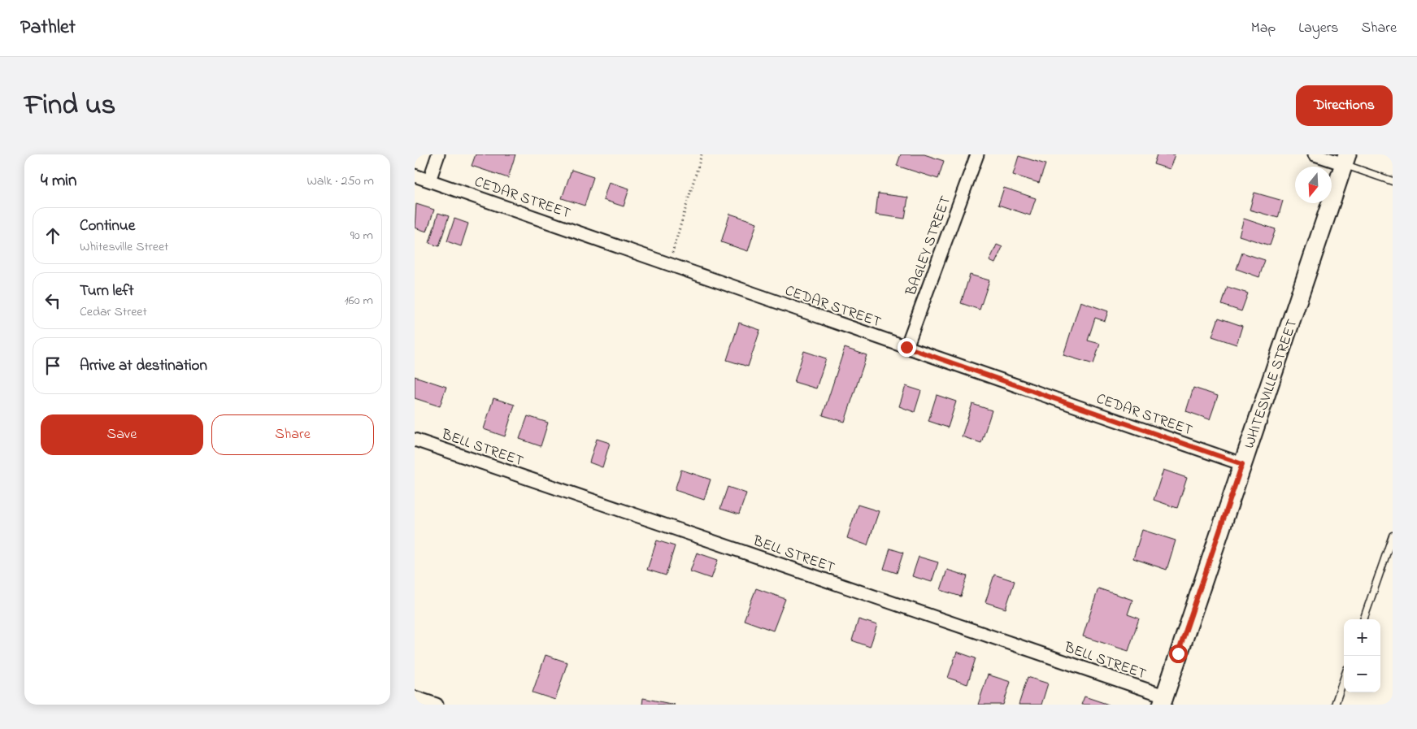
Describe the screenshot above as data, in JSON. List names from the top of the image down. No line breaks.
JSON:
{"streets":{"main road":["WHITESVILLE STREET"],"street":["CEDAR STREET","BAGLEY STREET","BELL STREET"]},"crossings":[["CEDAR STREET","BAGLEY STREET"],["CEDAR STREET","WHITESVILLE STREET"],["WHITESVILLE STREET","BELL STREET"]],"north":"bottom","page":{"header":"Pathlet","nav":["Map","Layers","Share"],"title":"Find us","buttons":["Directions",["Save","Share"]],"heading":["4 min","Walk · 250 m"],"list":[["Continue","Whitesville Street","90 m"],["Turn left","Cedar Street","160 m"],"Arrive at destination"],"map_buttons":["+","−"]}}
